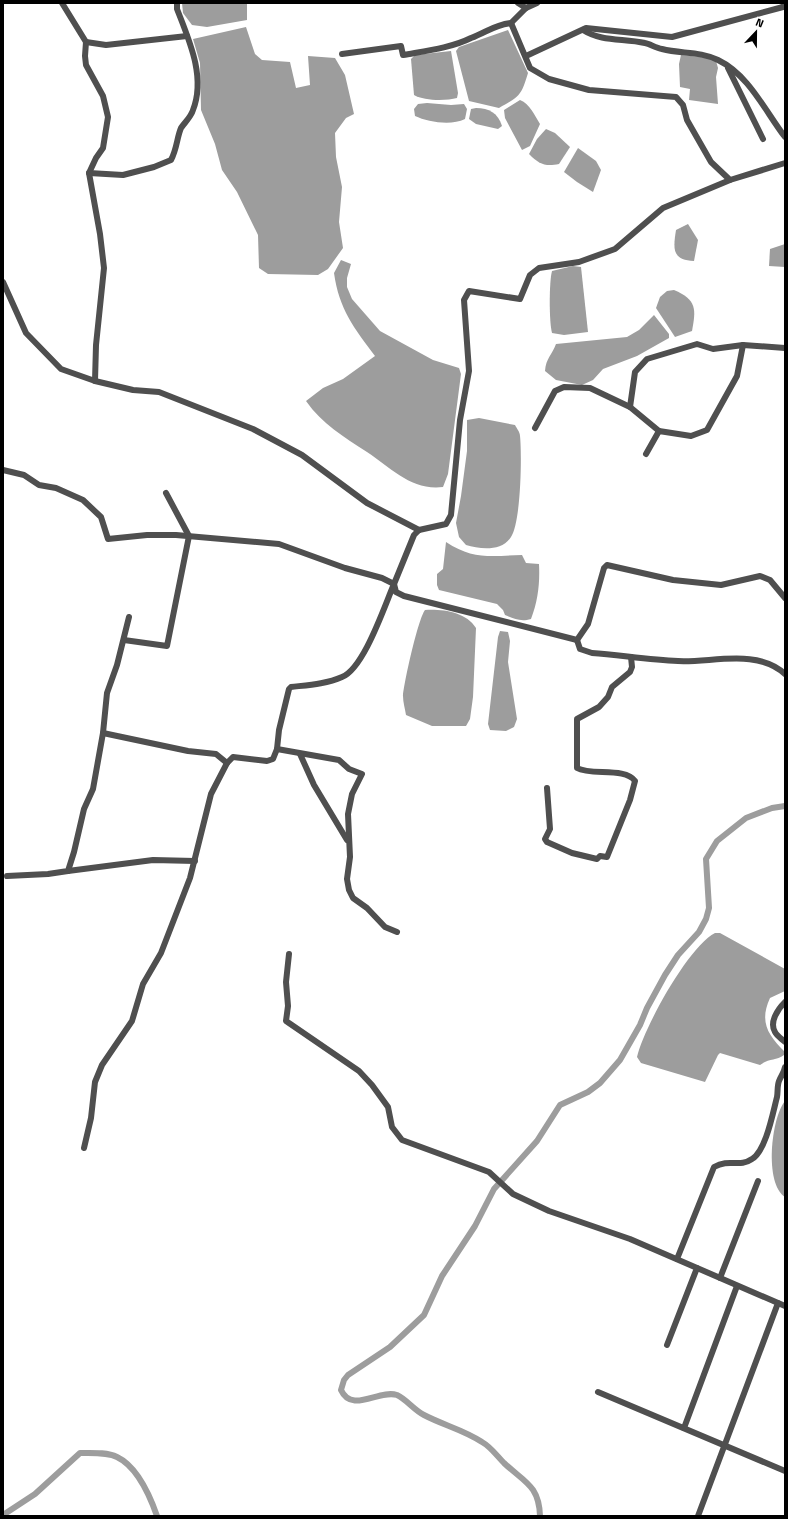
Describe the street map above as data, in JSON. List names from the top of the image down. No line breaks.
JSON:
{"north":"top"}
